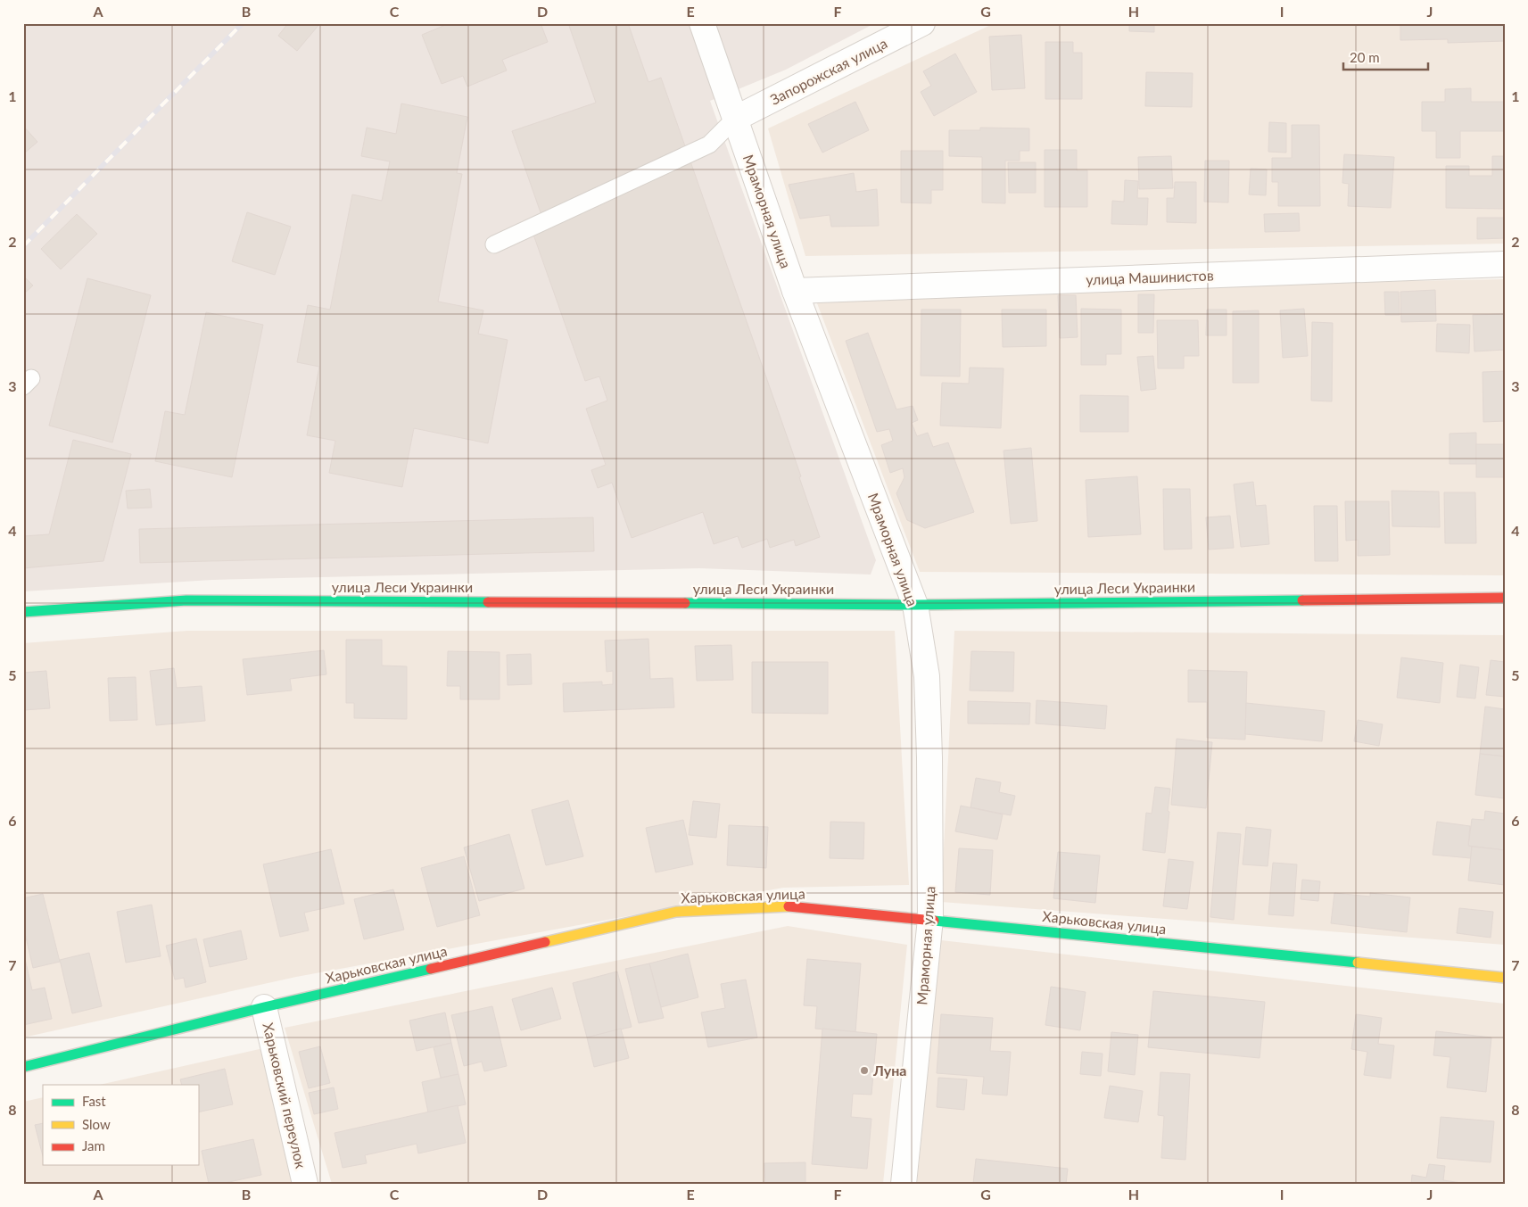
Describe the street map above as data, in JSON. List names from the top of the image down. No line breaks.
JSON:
{"streets":{"street":["Запорожская улица","Мраморная улица","улица Машинистов","улица Леси Украинки","Харьковская улица","Харьковский переулок"]},"crossings":[["Запорожская улица","Мраморная улица"],["Мраморная улица","улица Машинистов"],["Мраморная улица","улица Леси Украинки"],["Мраморная улица","Харьковская улица"],["Харьковская улица","Харьковский переулок"]],"places":["Луна"],"legend":["Fast","Slow","Jam"],"scale_bar":"20 m","grid":{"columns":["A","B","C","D","E","F","G","H","I","J"],"rows":["1","2","3","4","5","6","7","8"]}}
